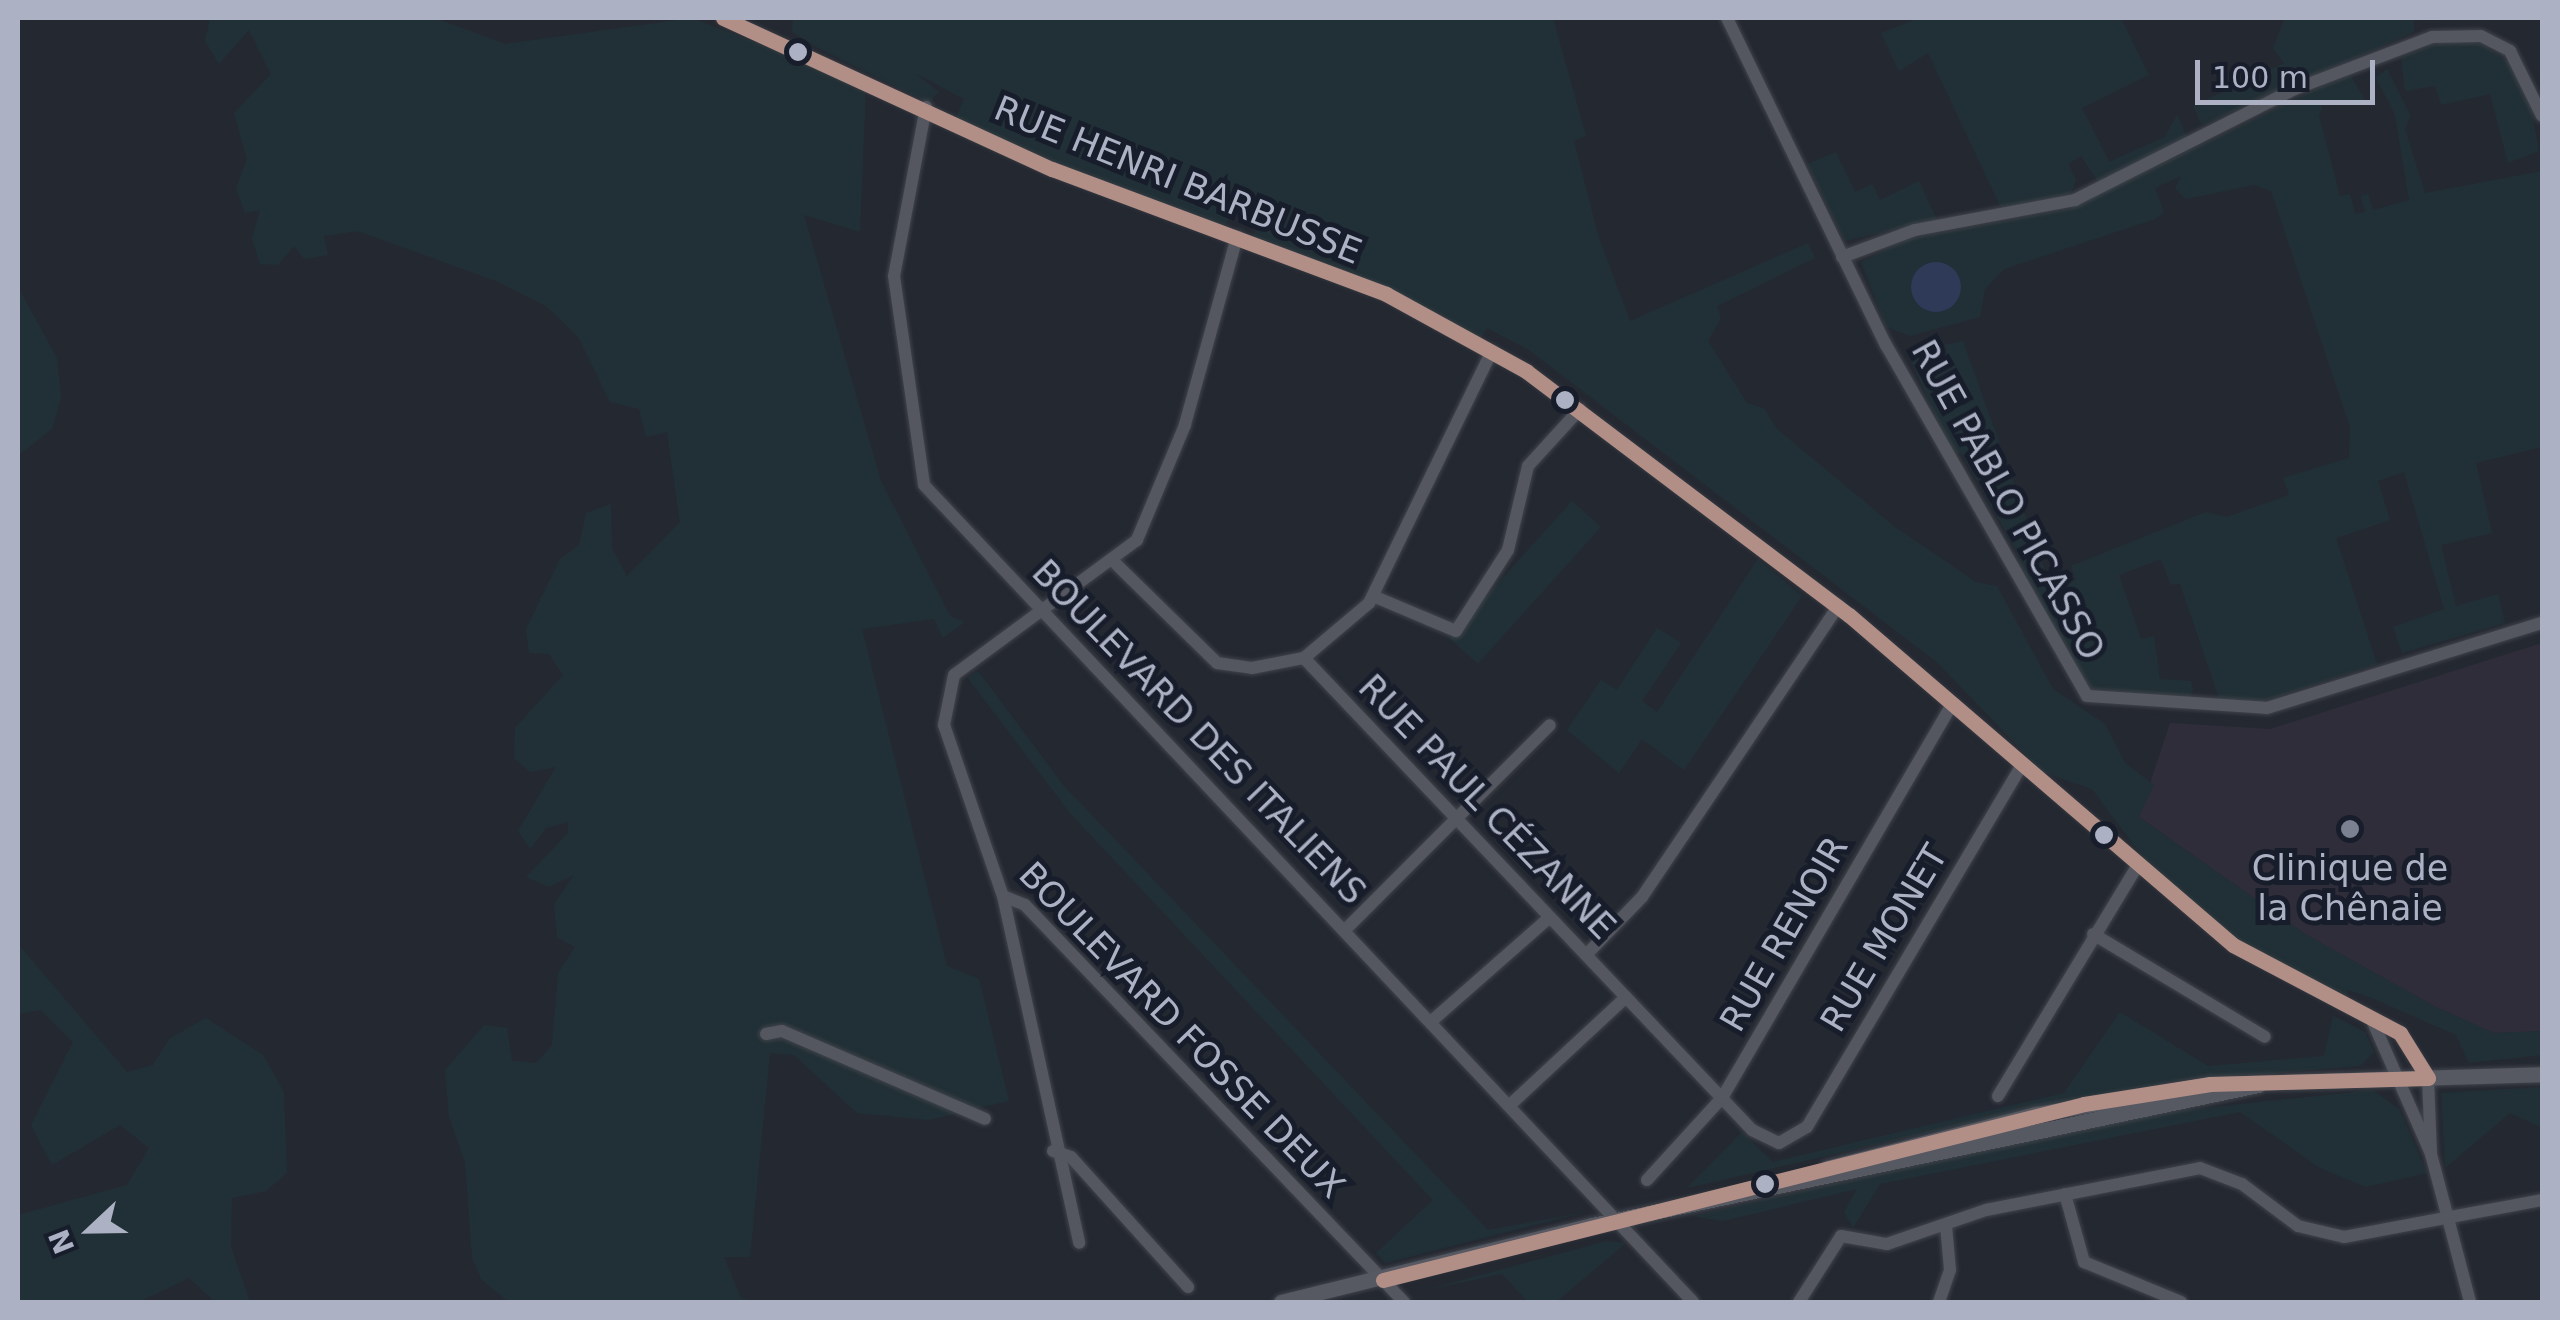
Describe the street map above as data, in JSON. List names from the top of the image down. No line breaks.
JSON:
{"streets":{"street":["RUE HENRI BARBUSSE","RUE PABLO PICASSO","BOULEVARD DES ITALIENS","RUE PAUL CÉZANNE","RUE RENOIR","RUE MONET","BOULEVARD FOSSE DEUX"]},"crossings":[["RUE HENRI BARBUSSE","BOULEVARD DES ITALIENS"],["RUE HENRI BARBUSSE","RUE RENOIR"],["RUE HENRI BARBUSSE","RUE MONET"],["BOULEVARD DES ITALIENS","BOULEVARD FOSSE DEUX"],["RUE PAUL CÉZANNE","RUE RENOIR"],["RUE PAUL CÉZANNE","RUE MONET"]],"places":["Clinique de la Chênaie"],"scale_bar":"100 m","north":"left"}
